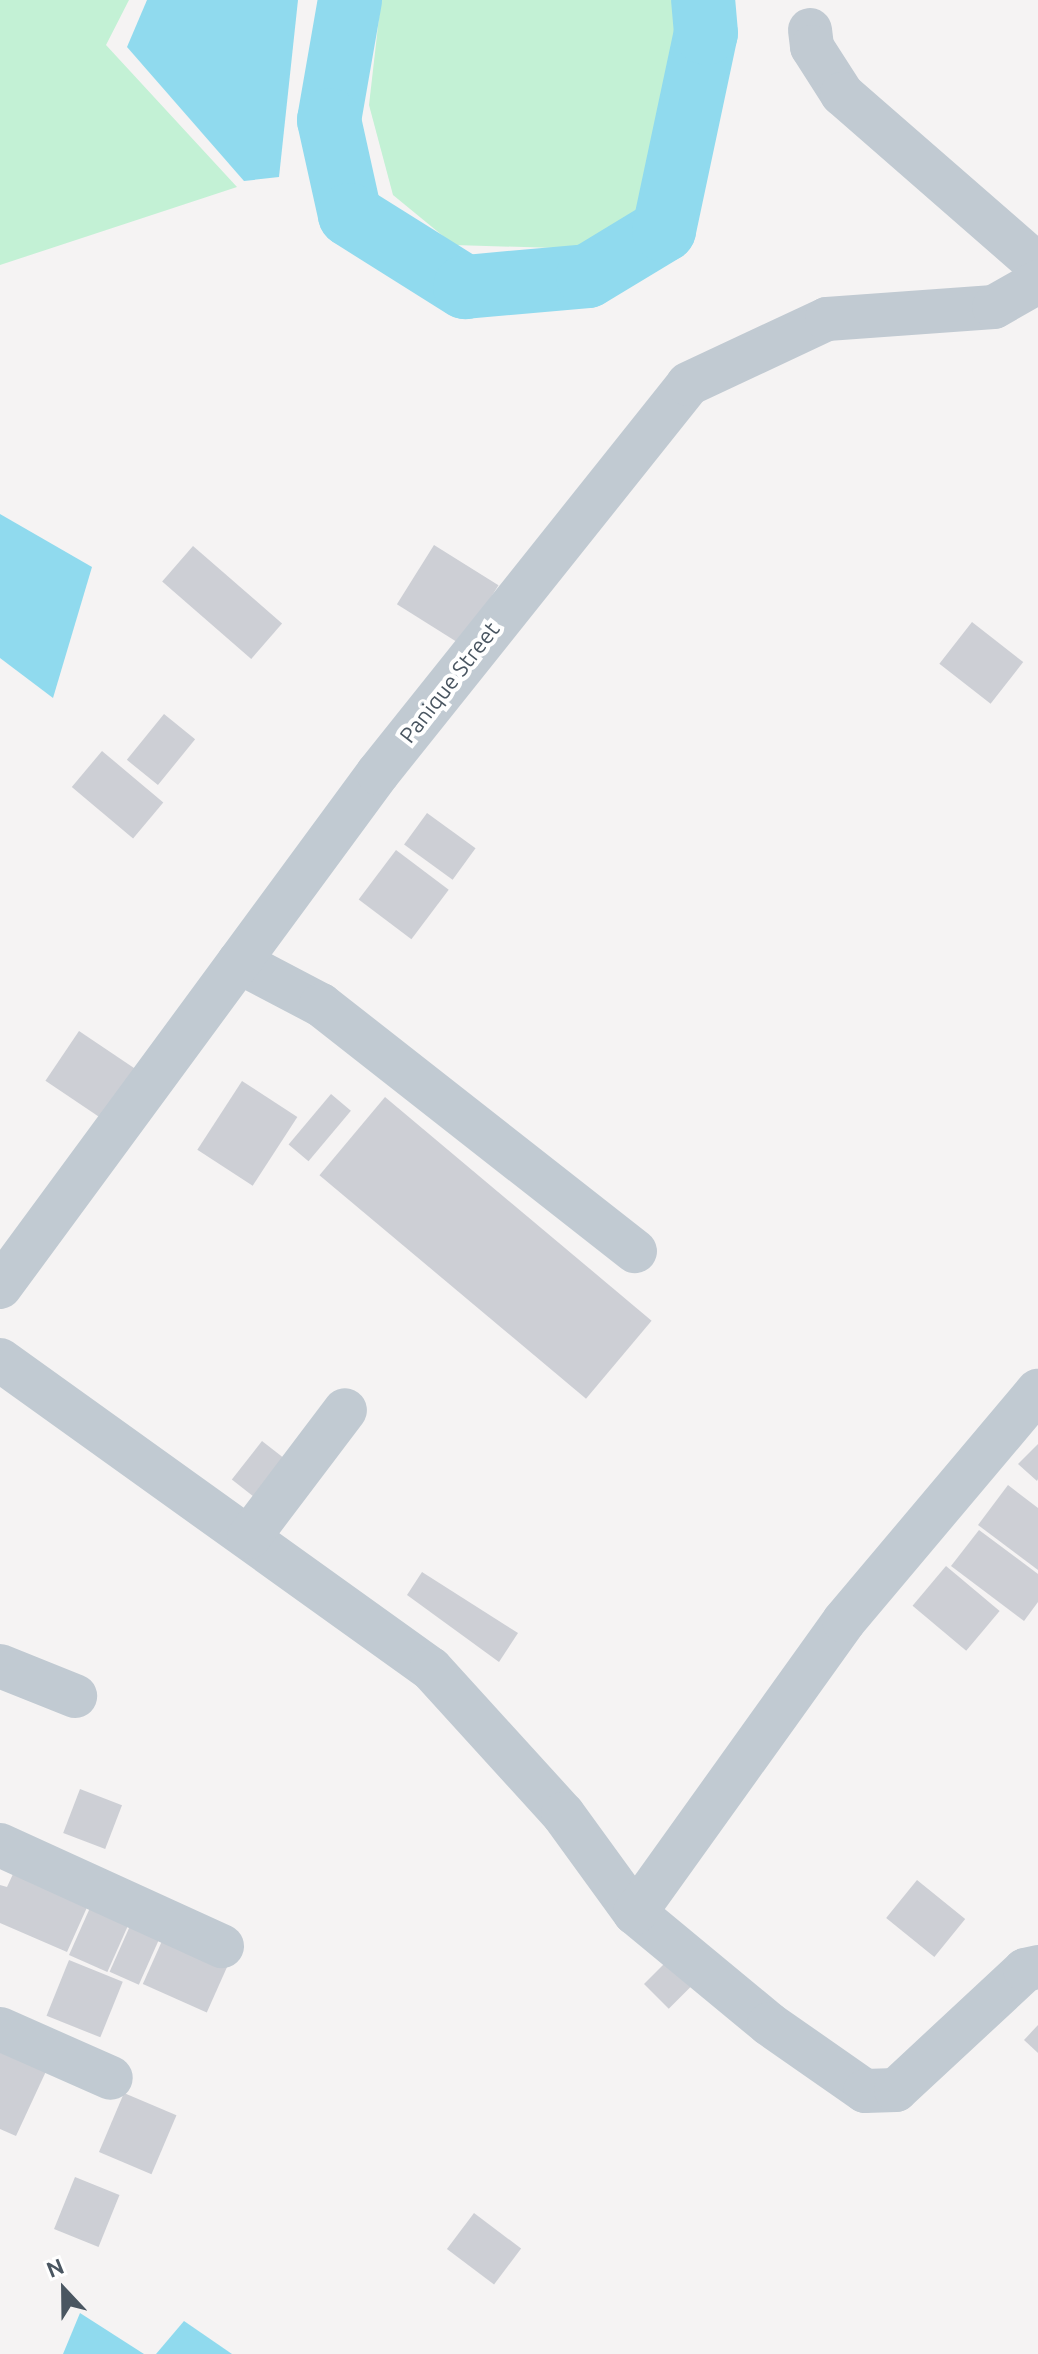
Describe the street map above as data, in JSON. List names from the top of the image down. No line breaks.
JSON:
{"streets":{"street":["Panique Street"]},"north":"top"}
